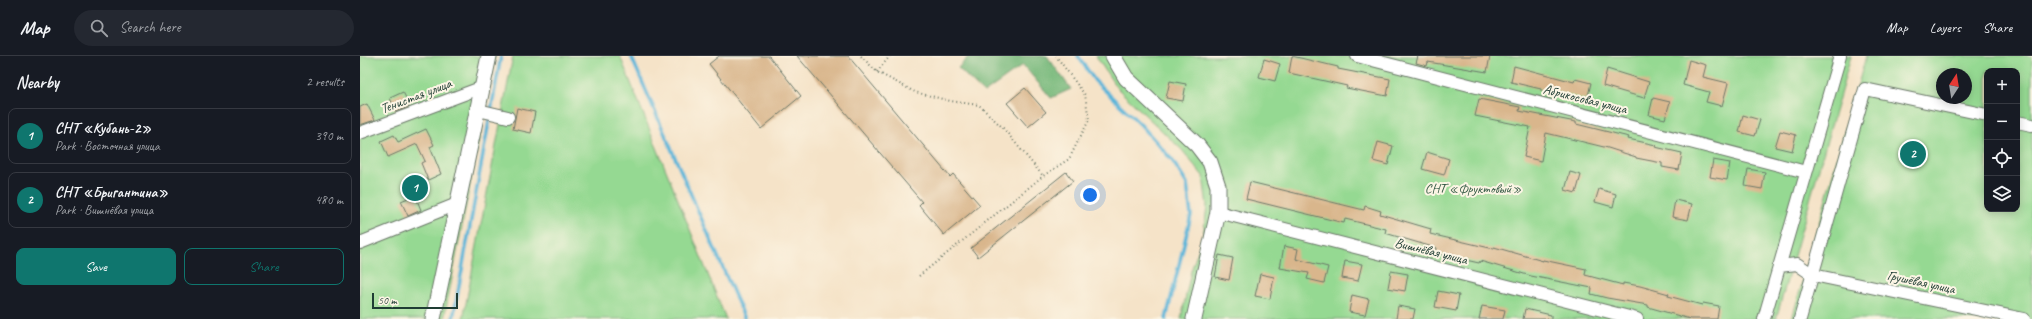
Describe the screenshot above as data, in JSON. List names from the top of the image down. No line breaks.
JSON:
{"streets":{"street":["Тенистая улица","Абрикосовая улица","Вишнёвая улица","Грушёвая улица"]},"parks":["СНТ «Фруктовый»"],"scale_bar":"50 m","north":"top","page":{"header":"Map","search":"Search here","nav":["Map","Layers","Share"],"heading":["Nearby","2 results"],"map_buttons":["+","−"],"list":[{"mark":"1","name":"СНТ «Кубань-2»","note":"Park · Восточная улица","value":"390 m"},{"mark":"2","name":"СНТ «Бригантина»","note":"Park · Вишнёвая улица","value":"480 m"}],"pins":["2","1"],"buttons":["Save","Share"],"scale":"50 m"}}
